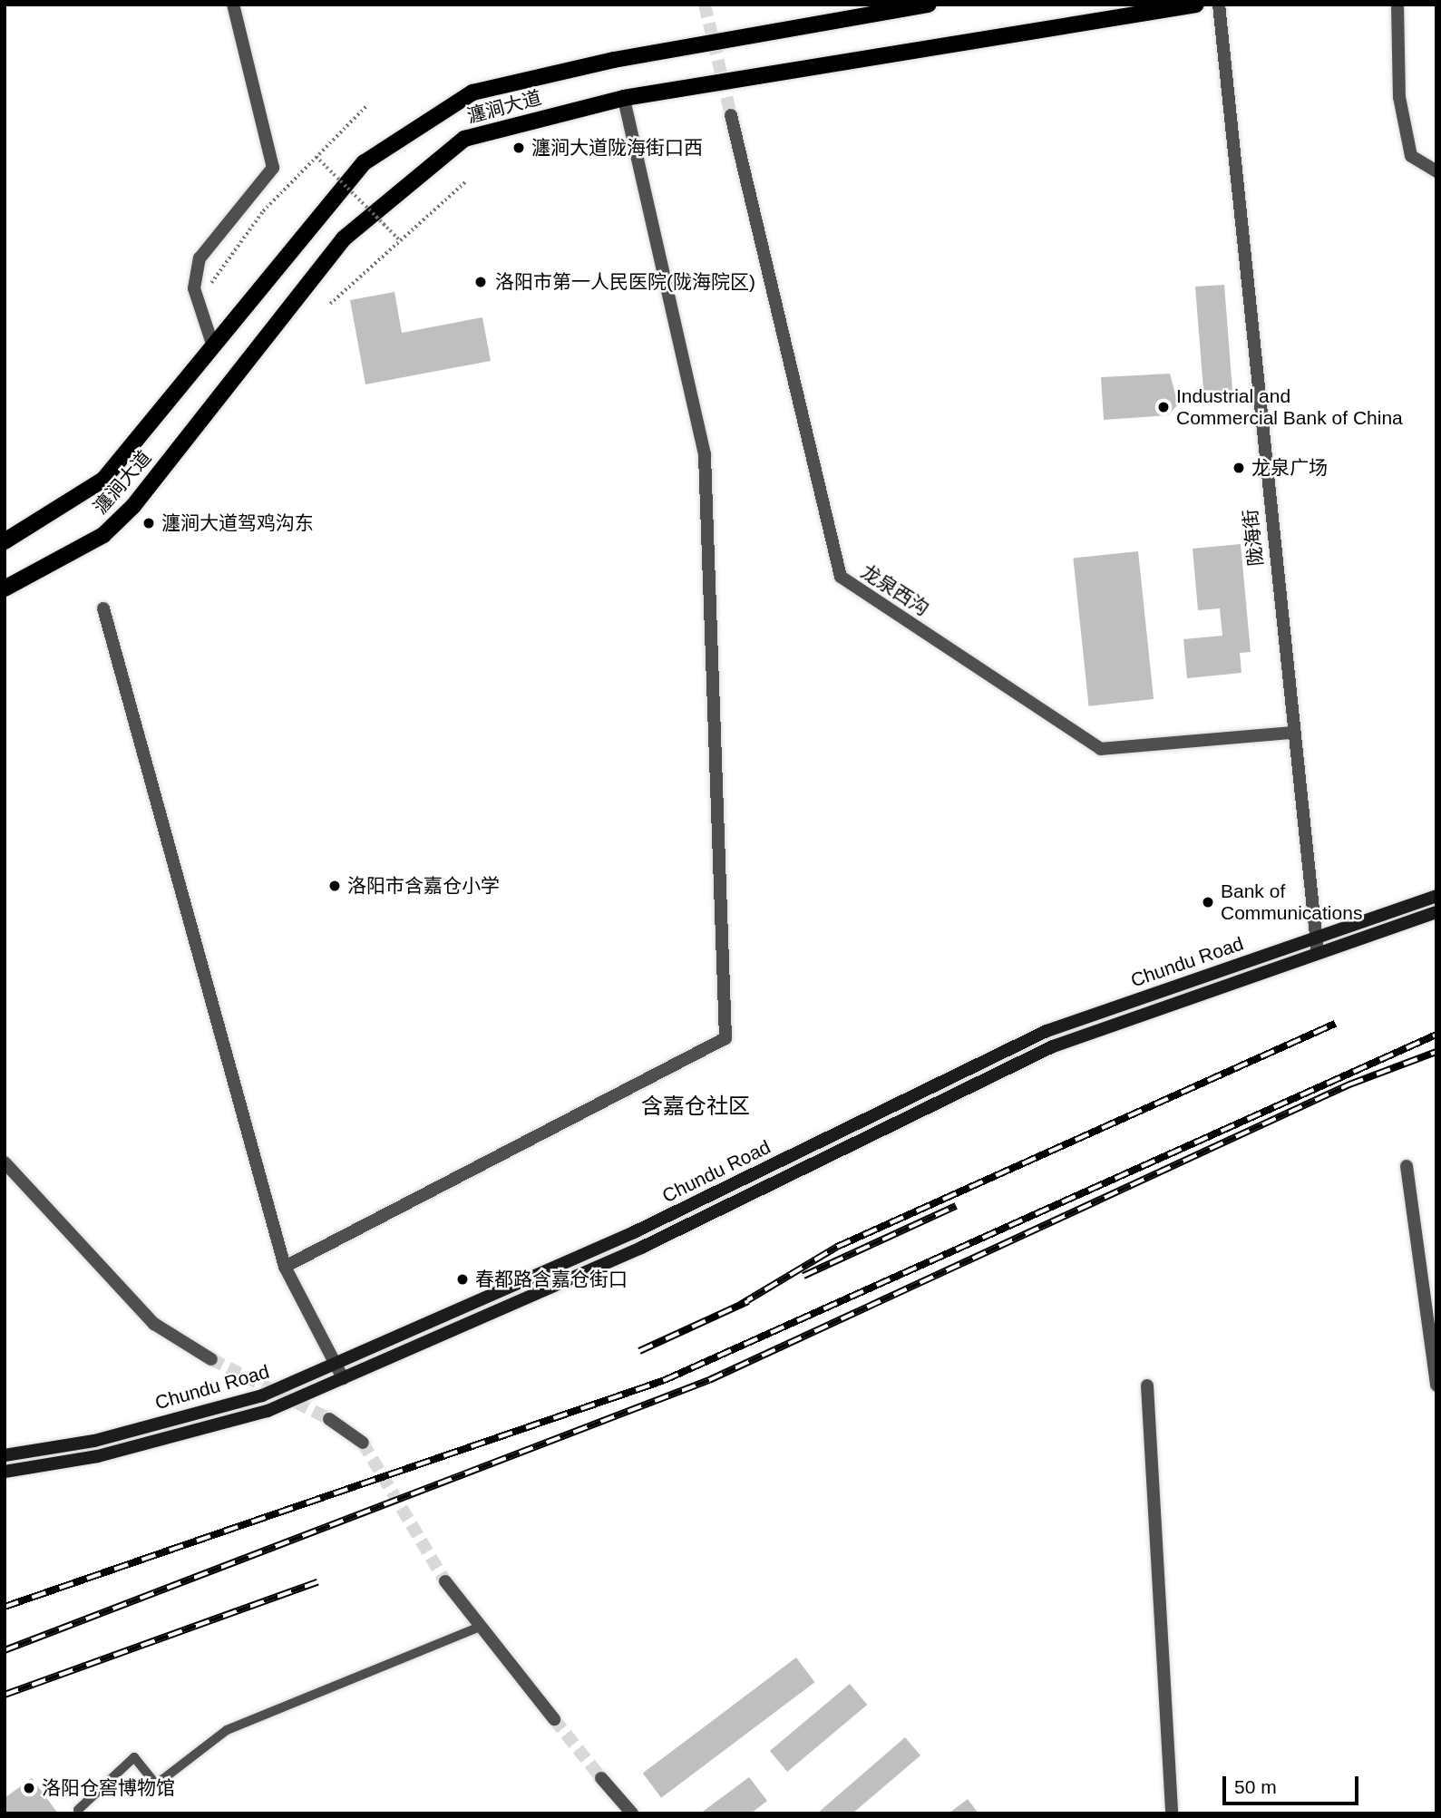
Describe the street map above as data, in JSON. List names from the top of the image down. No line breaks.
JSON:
{"streets":{"main road":["瀍涧大道","Chundu Road"],"street":["陇海街","龙泉西沟"]},"crossings":[["陇海街","龙泉西沟"],["陇海街","Chundu Road"]],"districts":["含嘉仓社区"],"places":["瀍涧大道陇海街口西","洛阳市第一人民医院(陇海院区)","Industrial and Commercial Bank of China","龙泉广场","瀍涧大道驾鸡沟东","洛阳市含嘉仓小学","Bank of Communications","春都路含嘉仓街口","洛阳仓窖博物馆"],"scale_bar":"50 m"}
